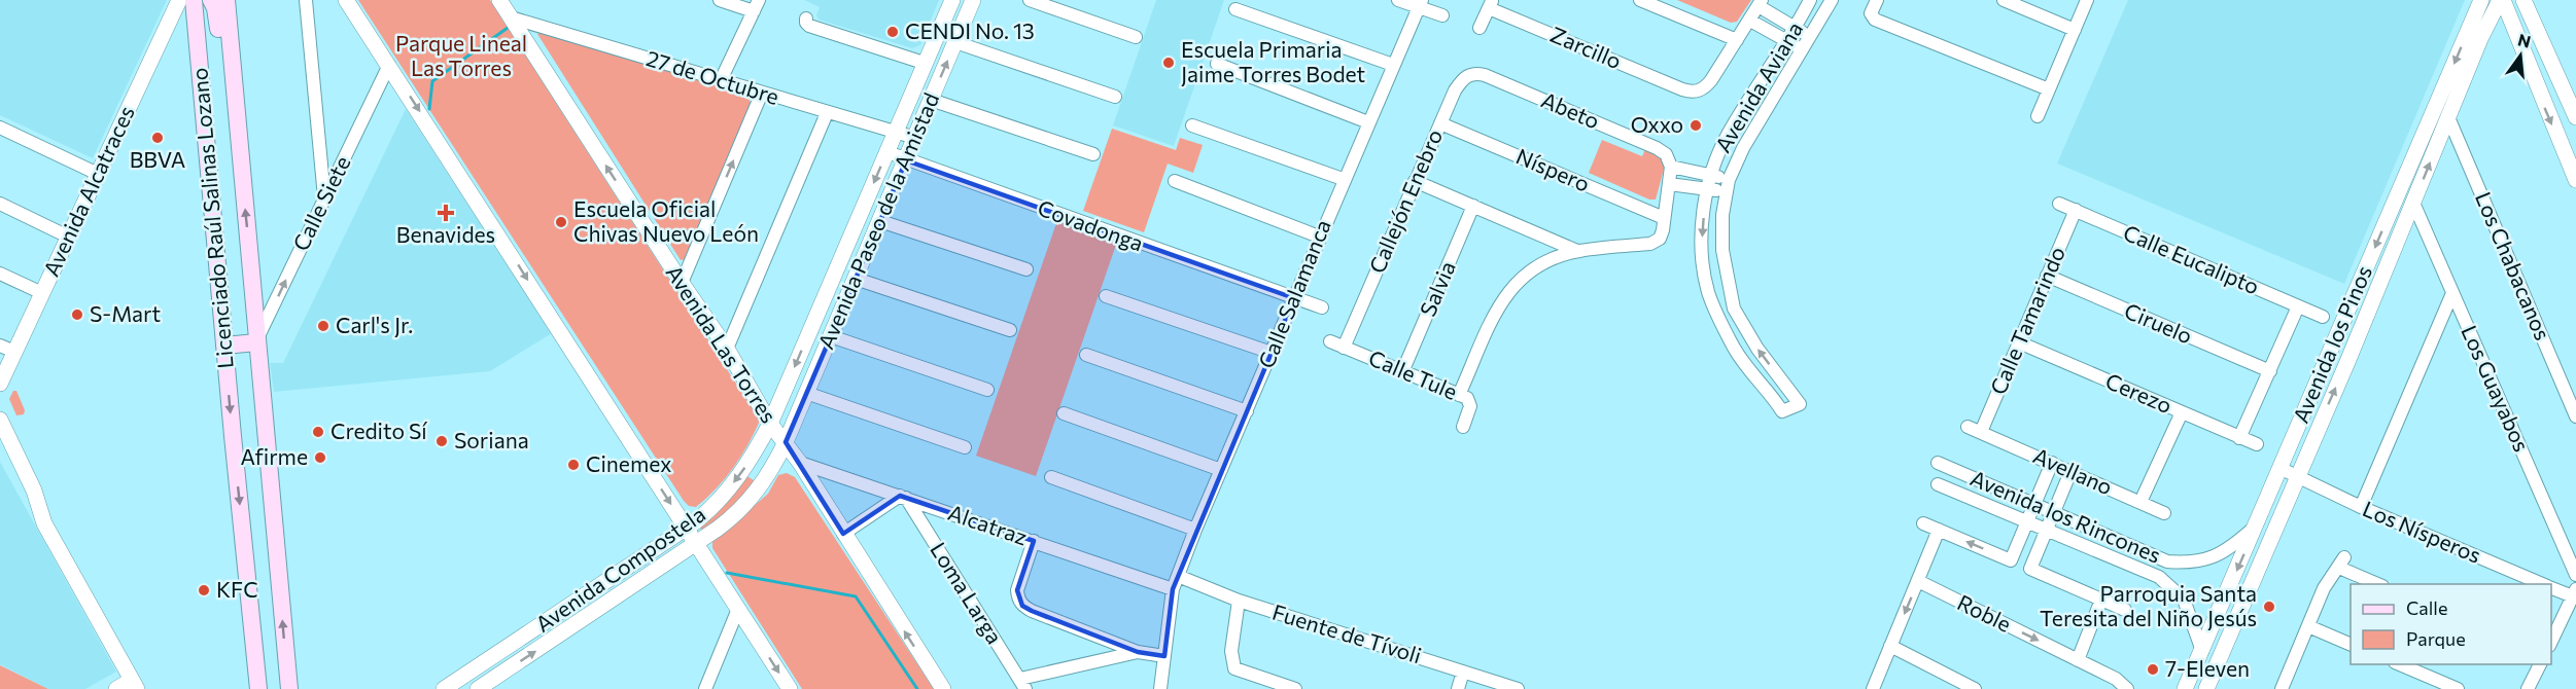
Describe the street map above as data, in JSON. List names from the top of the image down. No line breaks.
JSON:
{"streets":{"main road":["Licenciado Raúl Salinas Lozano"],"street":["Zarcillo","27 de Octubre","Avenida Aviana","Abeto","Níspero","Avenida Alcatraces","Callejón Enebro","Calle Siete","Avenida Paseo de la Amistad","Covadonga","Calle Eucalipto","Los Chabacanos","Salvia","Calle Salamanca","Calle Tamarindo","Ciruelo","Avenida Las Torres","Avenida los Pinos","Calle Tule","Los Guayabos","Cerezo","Avellano","Avenida los Rincones","Alcatraz","Los Nísperos","Avenida Compostela","Loma Larga","Roble","Fuente de Tívoli"]},"crossings":[["27 de Octubre","Avenida Paseo de la Amistad"],["27 de Octubre","Avenida Las Torres"],["Abeto","Callejón Enebro"],["Níspero","Callejón Enebro"],["Callejón Enebro","Calle Tule"],["Calle Siete","Licenciado Raúl Salinas Lozano"],["Avenida Paseo de la Amistad","Covadonga"],["Avenida Paseo de la Amistad","Avenida Las Torres"],["Avenida Paseo de la Amistad","Avenida Compostela"],["Covadonga","Calle Salamanca"],["Calle Eucalipto","Calle Tamarindo"],["Los Chabacanos","Avenida los Pinos"],["Salvia","Calle Tule"],["Calle Salamanca","Alcatraz"],["Calle Salamanca","Fuente de Tívoli"],["Calle Tamarindo","Ciruelo"],["Calle Tamarindo","Cerezo"],["Calle Tamarindo","Avellano"],["Avenida Las Torres","Alcatraz"],["Avenida Las Torres","Avenida Compostela"],["Avenida los Pinos","Los Guayabos"],["Avenida los Pinos","Avenida los Rincones"],["Avenida los Pinos","Los Nísperos"],["Alcatraz","Loma Larga"]],"one_way":["Calle Siete"],"parks":["Parque Lineal Las Torres"],"places":{"other":["CENDI No. 13","Escuela Primaria Jaime Torres Bodet","Oxxo","BBVA","Escuela Oficial Chivas Nuevo León","S-Mart","Carl's Jr.","Credito Sí","Soriana","Afirme","Cinemex","KFC","Parroquia Santa Teresita del Niño Jesús","7-Eleven"],"health":["Benavides"]},"legend":["Calle","Parque"],"north":"top"}
